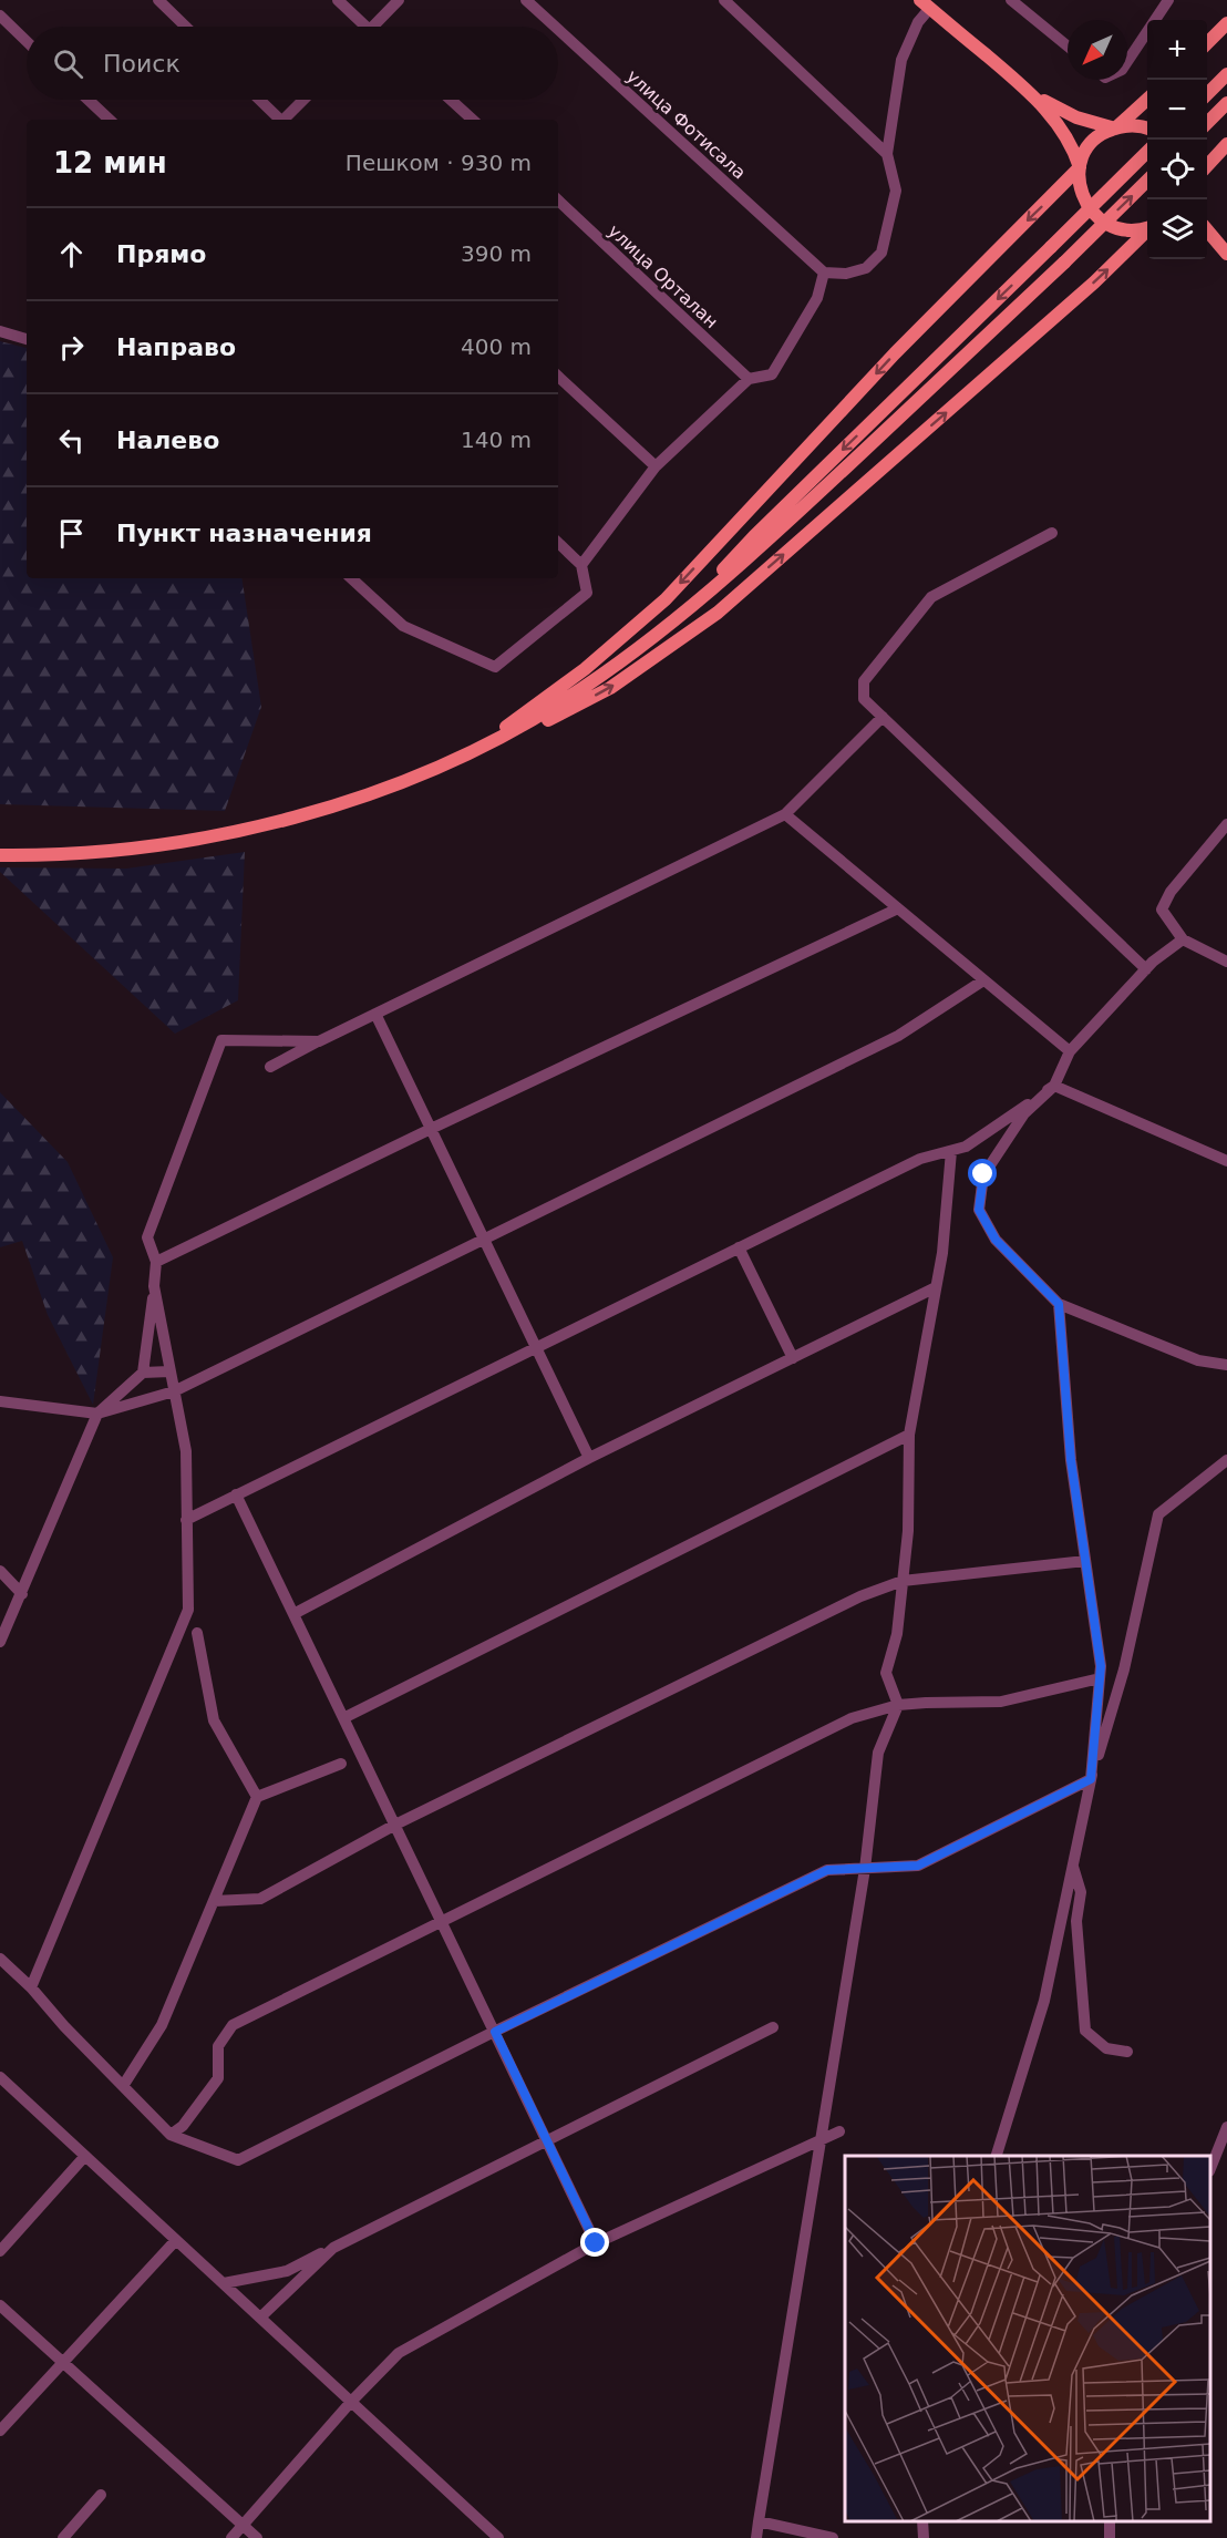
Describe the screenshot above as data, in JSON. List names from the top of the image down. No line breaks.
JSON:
{"streets":{"street":["улица Фотисала","улица Орталан"]},"north":"bottom left","page":{"map_buttons":["+","−"],"search":"Поиск","heading":["12 мин","Пешком · 930 m"],"list":[["Прямо","390 m"],["Направо","400 m"],["Налево","140 m"],"Пункт назначения"]}}
